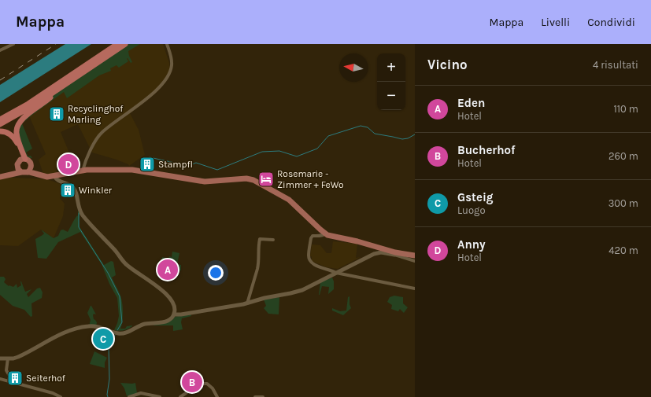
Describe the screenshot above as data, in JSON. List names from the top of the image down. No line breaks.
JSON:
{"places":{"building":["Recyclinghof Marling","Stampfl","Winkler","Seiterhof"],"hotel":["Rosemarie - Zimmer + FeWo"]},"north":"left","page":{"header":"Mappa","nav":["Mappa","Livelli","Condividi"],"heading":["Vicino","4 risultati"],"map_buttons":["+","−"],"list":[{"mark":"A","name":"Eden","note":"Hotel","value":"110 m"},{"mark":"B","name":"Bucherhof","note":"Hotel","value":"260 m"},{"mark":"C","name":"Gsteig","note":"Luogo","value":"300 m"},{"mark":"D","name":"Anny","note":"Hotel","value":"420 m"}],"pins":["D","A","C","B"]}}
